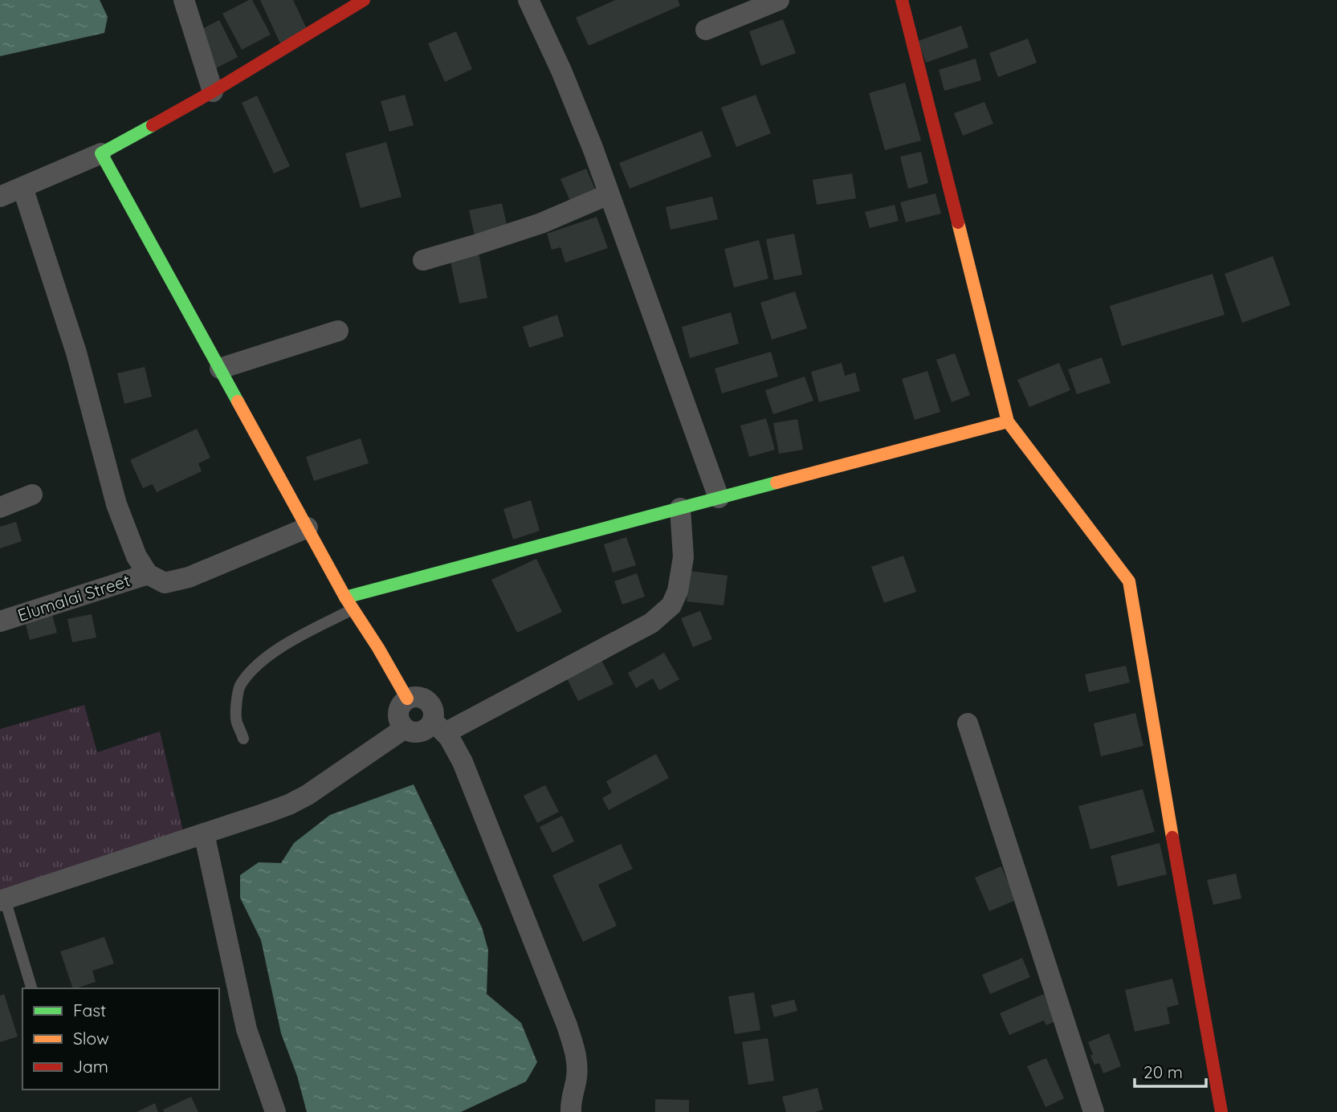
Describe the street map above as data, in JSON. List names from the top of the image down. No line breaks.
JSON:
{"streets":{"street":["Elumalai Street"]},"legend":["Fast","Slow","Jam"],"scale_bar":"20 m"}
